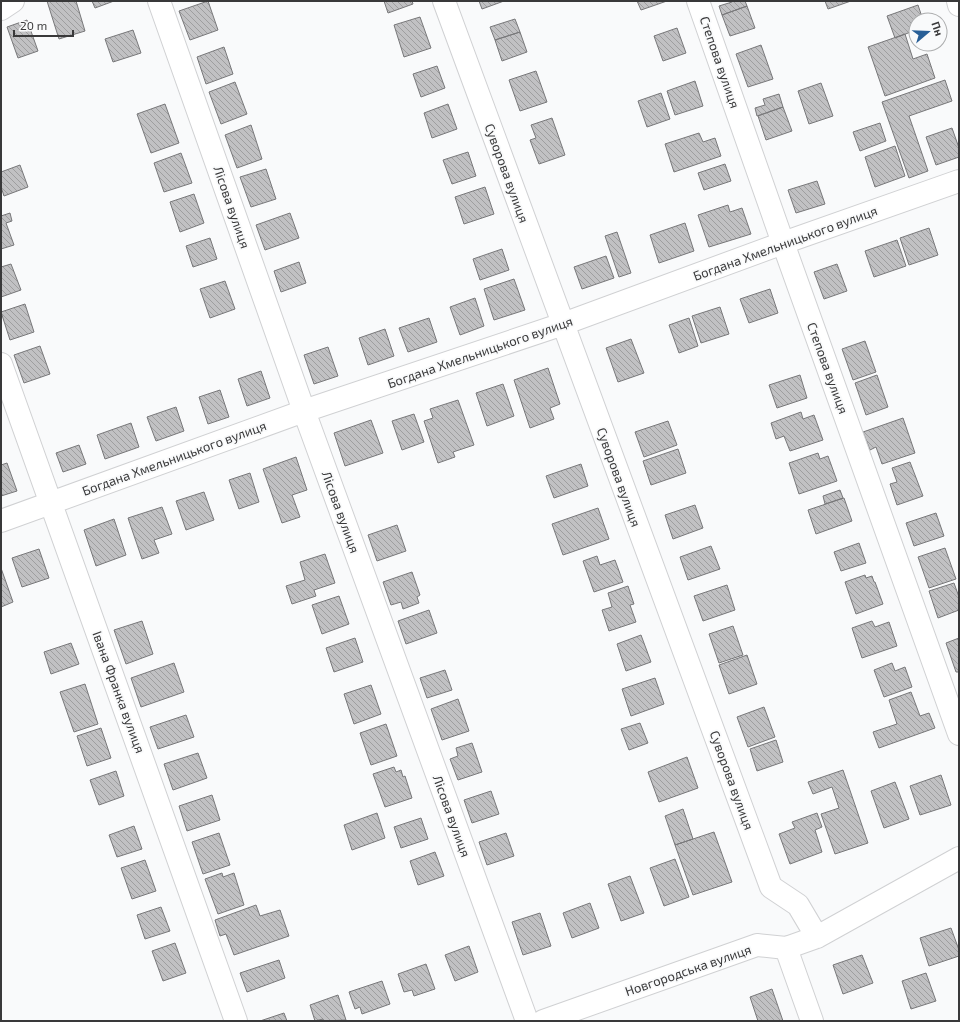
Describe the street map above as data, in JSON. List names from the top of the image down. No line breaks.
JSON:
{"streets":{"street":["Степова вулиця","Суворова вулиця","Лісова вулиця","Богдана Хмельницького вулиця","Івана Франка вулиця","Новгородська вулиця"]},"crossings":[["Степова вулиця","Богдана Хмельницького вулиця"],["Суворова вулиця","Богдана Хмельницького вулиця"],["Суворова вулиця","Новгородська вулиця"],["Лісова вулиця","Богдана Хмельницького вулиця"],["Богдана Хмельницького вулиця","Івана Франка вулиця"]],"scale_bar":"20 m","north":"right"}
